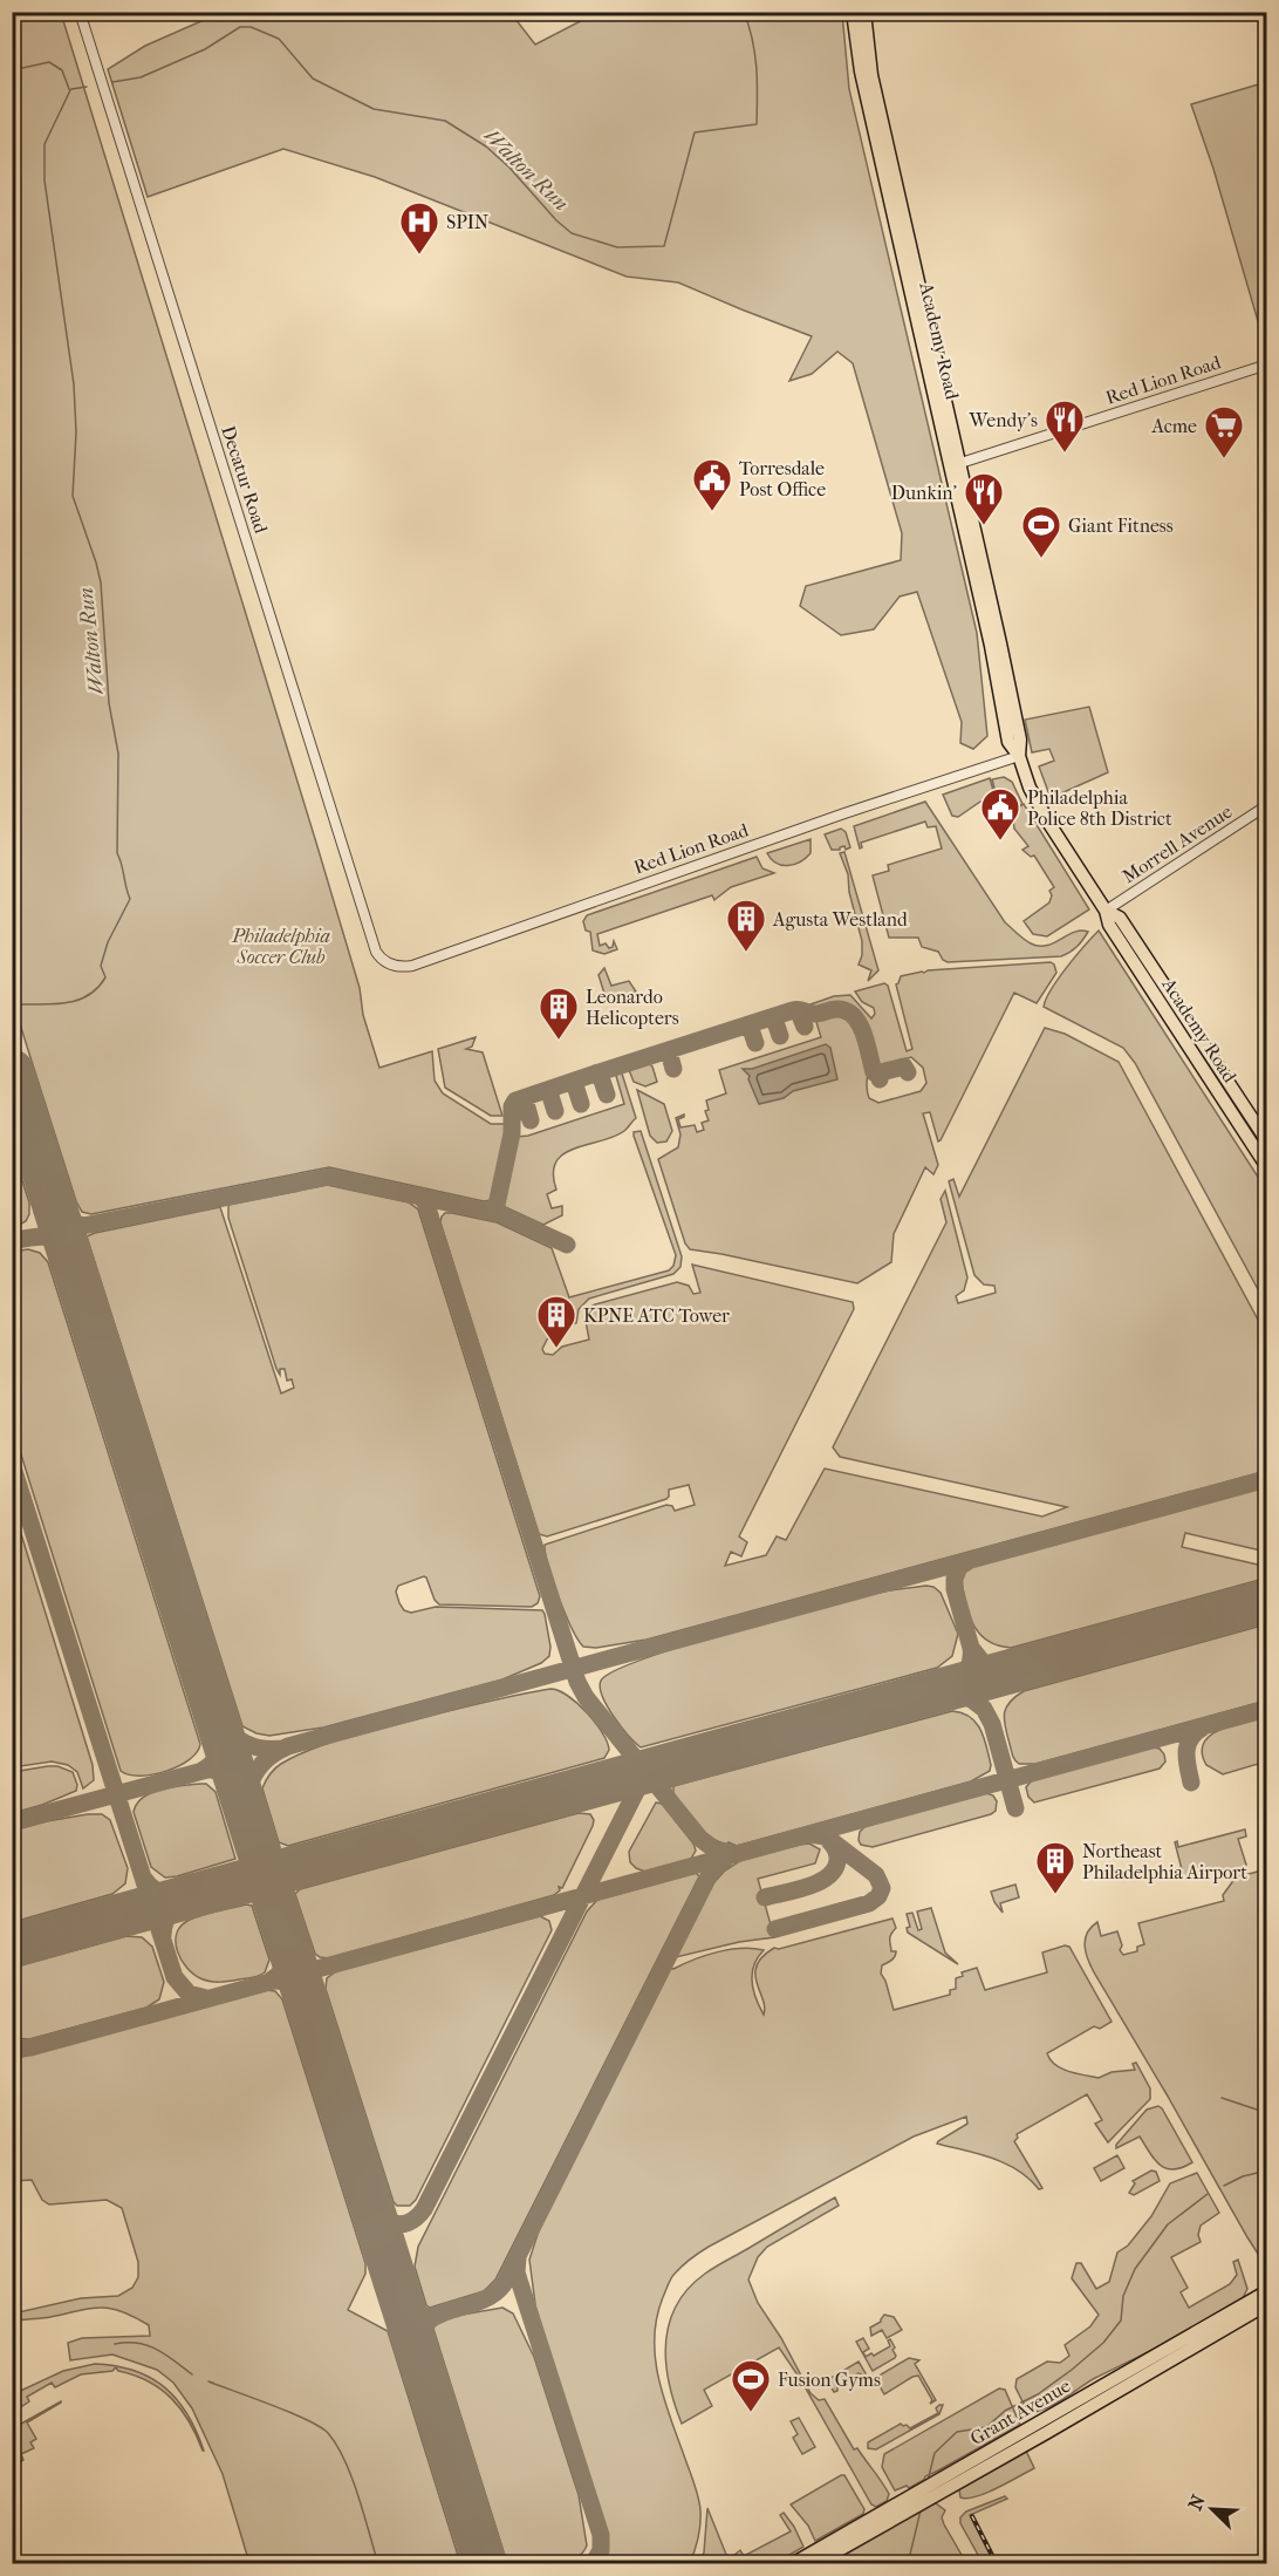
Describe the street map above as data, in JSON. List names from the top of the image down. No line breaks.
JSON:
{"streets":{"main road":["Academy Road","Grant Avenue"],"street":["Red Lion Road","Decatur Road","Morrell Avenue"]},"crossings":[["Academy Road","Red Lion Road"],["Academy Road","Morrell Avenue"],["Red Lion Road","Decatur Road"]],"water":["Walton Run"],"parks":["Philadelphia Soccer Club"],"places":{"hospital":["SPIN"],"restaurant":["Wendy's","Dunkin'"],"supermarket":["Acme"],"public building":["Torresdale Post Office","Philadelphia Police 8th District"],"sports":["Giant Fitness","Fusion Gyms"],"building":["Agusta Westland","Leonardo Helicopters","KPNE ATC Tower","Northeast Philadelphia Airport"]},"north":"top left"}
